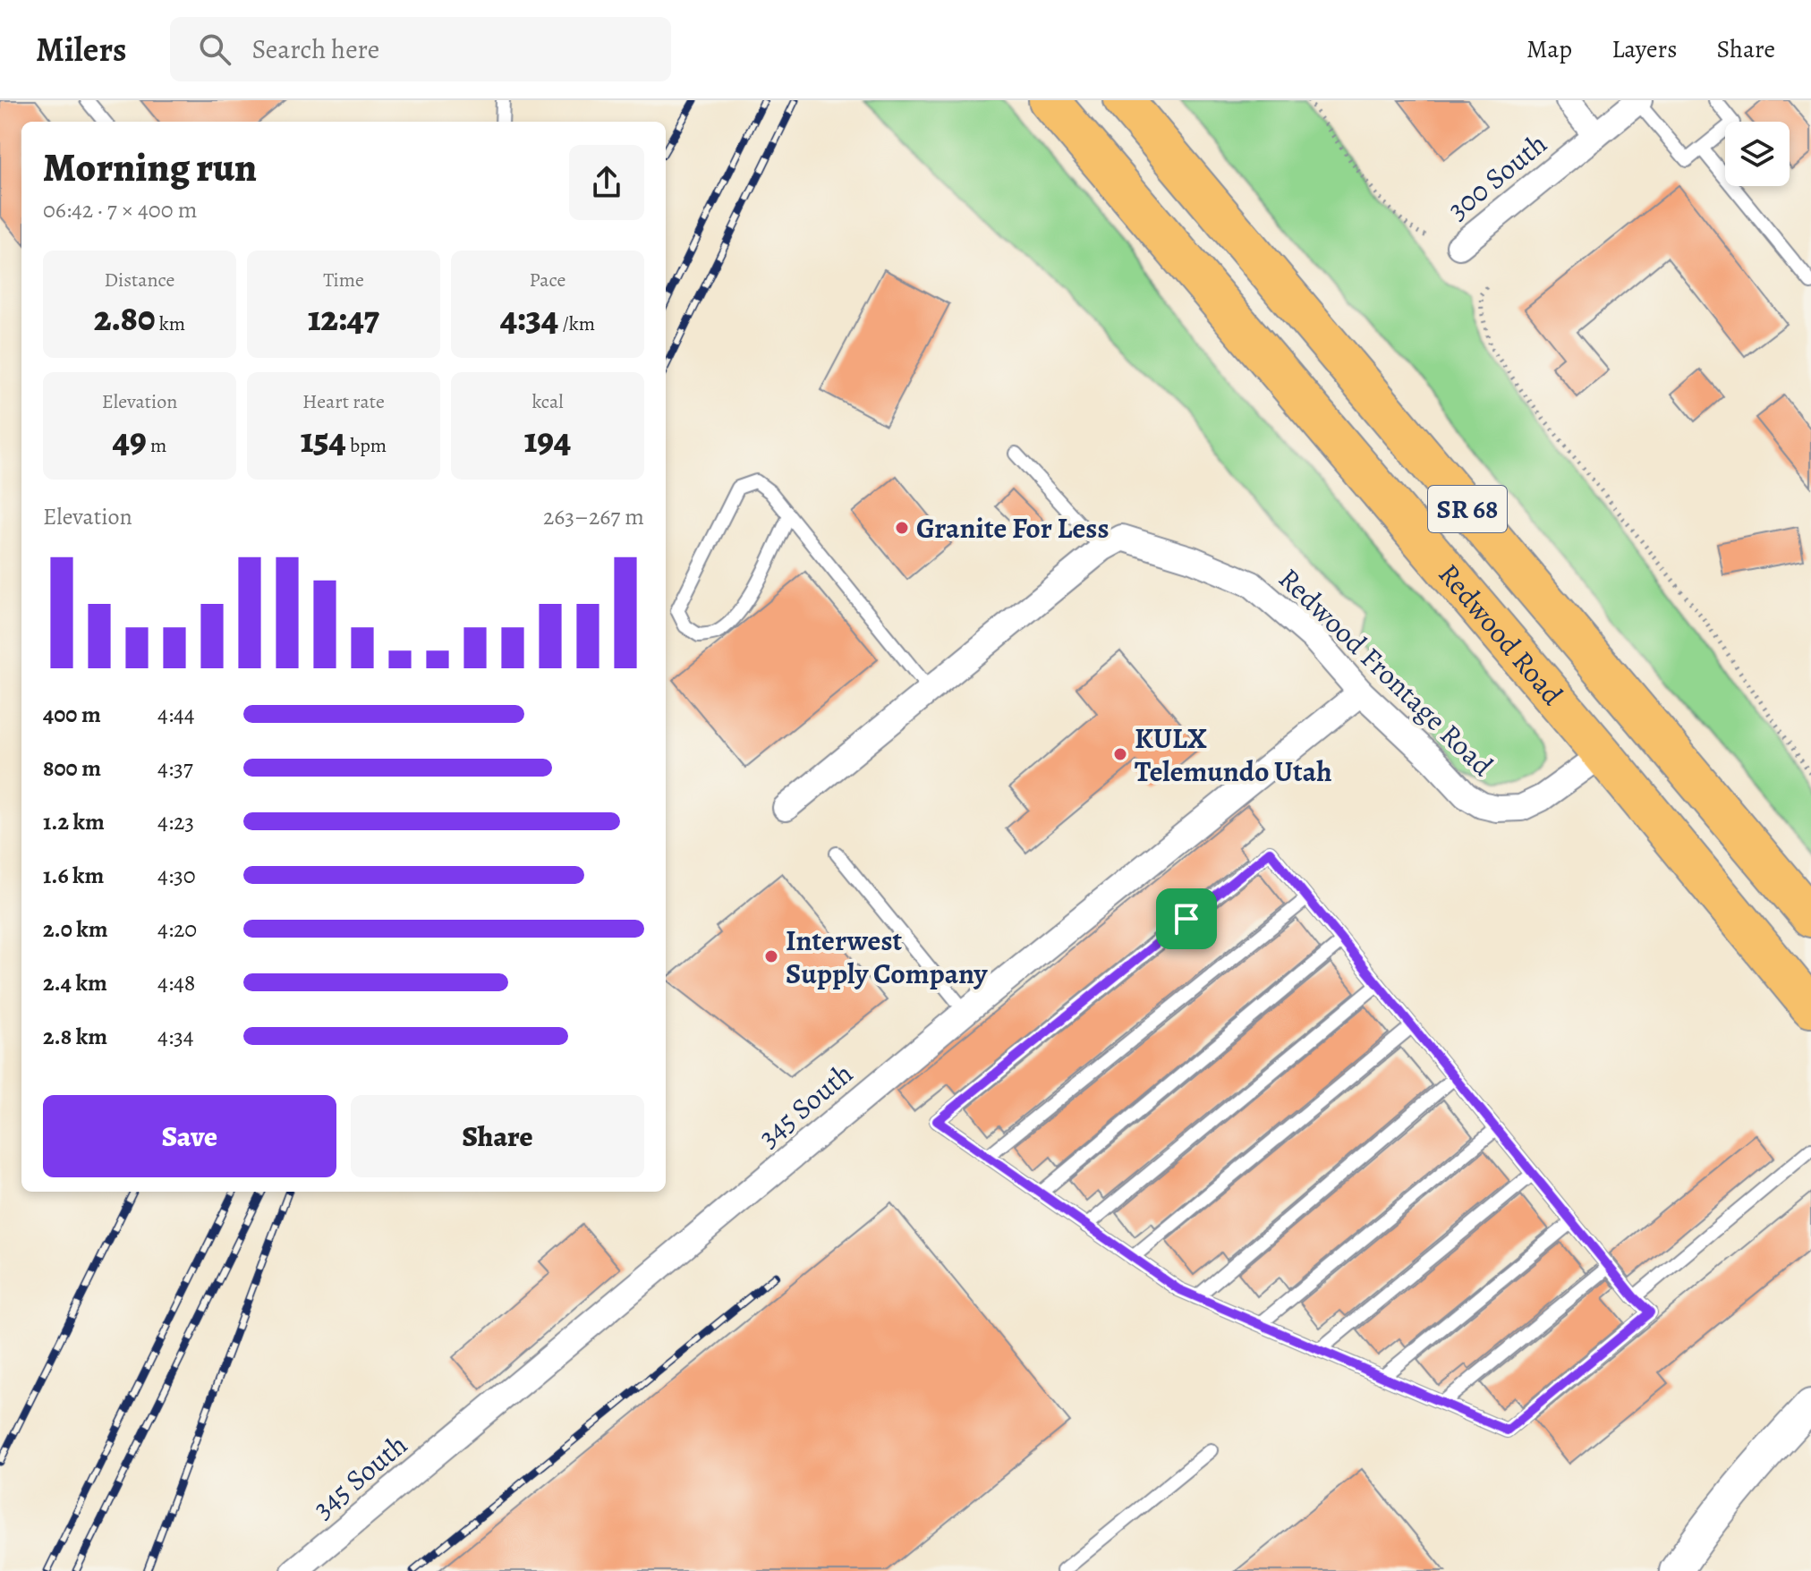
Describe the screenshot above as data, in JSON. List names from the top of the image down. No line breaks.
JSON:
{"streets":{"main road":["SR 68","Redwood Road"],"street":["300 South","Redwood Frontage Road","345 South"]},"crossings":[["Redwood Road","Redwood Frontage Road"],["Redwood Frontage Road","345 South"]],"places":["Granite For Less","KULX Telemundo Utah","Interwest Supply Company"],"page":{"header":"Milers","search":"Search here","nav":["Map","Layers","Share"],"heading":["Morning run","06:42 · 7 × 400 m"],"stats":[["Distance","2.80 km"],["Time","12:47"],["Pace","4:34 /km"],["Elevation","49 m"],["Heart rate","154 bpm"],["kcal","194"]],"chart":["Elevation","263–267 m"],"list":[{"name":"400 m","note":"4:44"},{"name":"800 m","note":"4:37"},{"name":"1.2 km","note":"4:23"},{"name":"1.6 km","note":"4:30"},{"name":"2.0 km","note":"4:20"},{"name":"2.4 km","note":"4:48"},{"name":"2.8 km","note":"4:34"}],"buttons":["Save","Share"]}}
